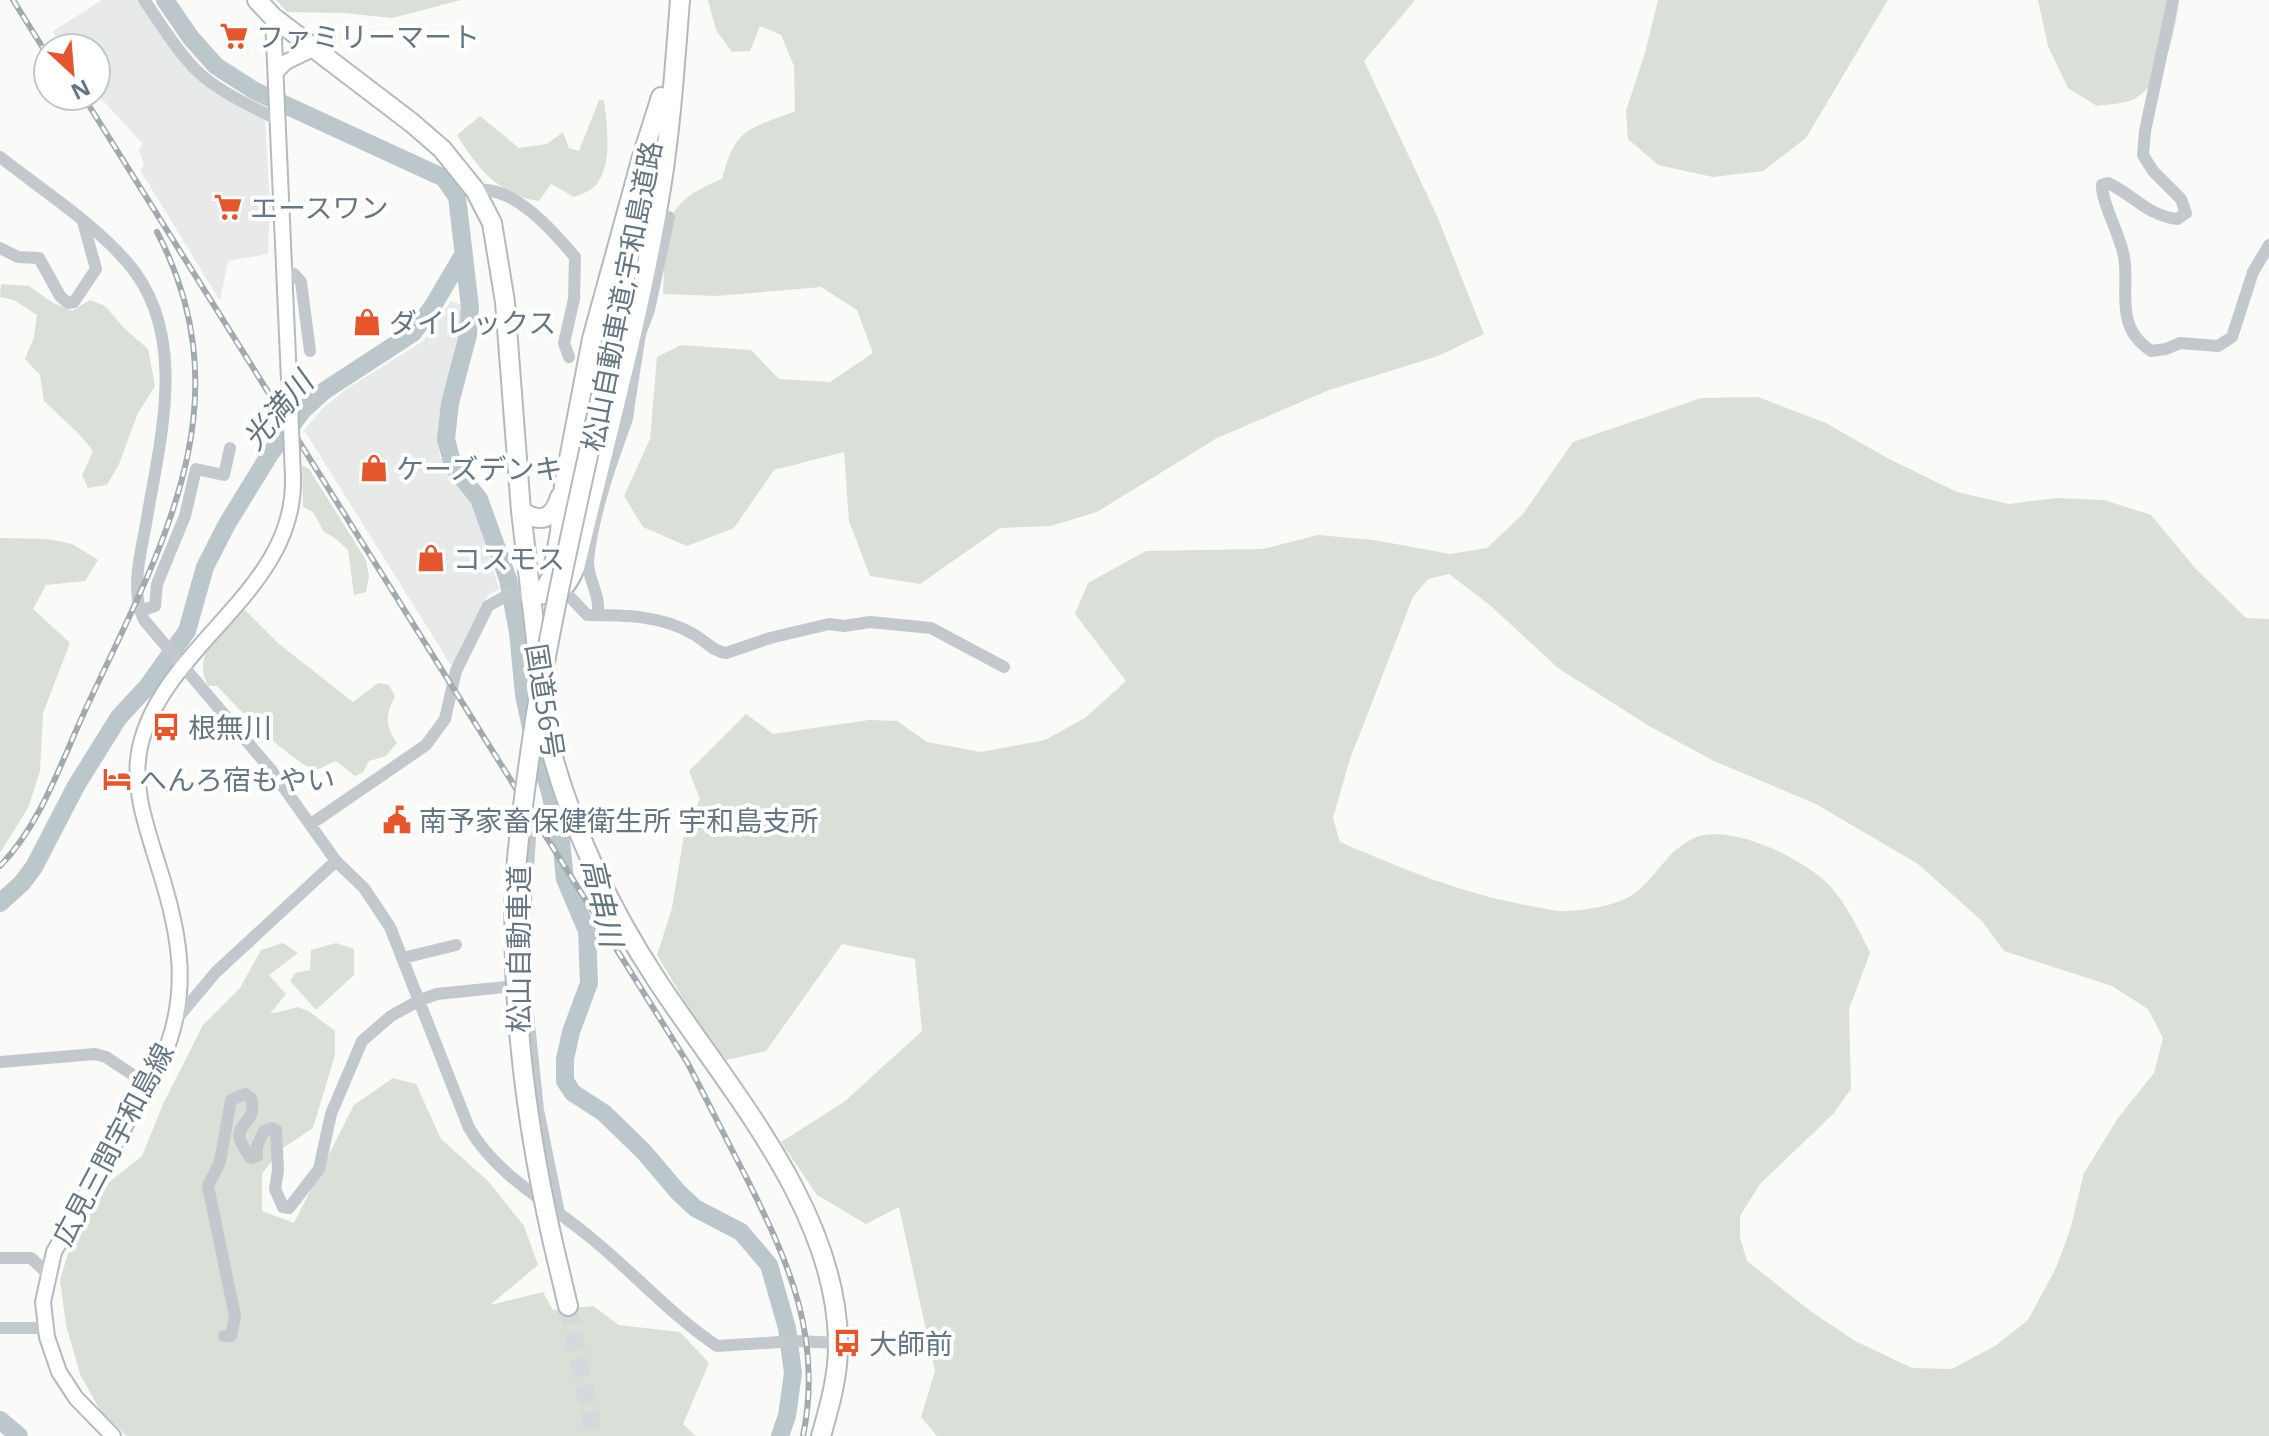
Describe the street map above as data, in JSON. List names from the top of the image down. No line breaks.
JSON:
{"streets":{"highway":["松山自動車道;宇和島道路","国道56号","松山自動車道"],"main road":["広見三間宇和島線"]},"crossings":[["松山自動車道;宇和島道路","松山自動車道"]],"water":["光満川","高串川"],"places":{"supermarket":["ファミリーマート","エースワン"],"shop":["ダイレックス","ケーズデンキ","コスモス"],"bus stop":["根無川","大師前"],"hotel":["へんろ宿もやい"],"public building":["南予家畜保健衛生所 宇和島支所"]},"north":"bottom right"}
